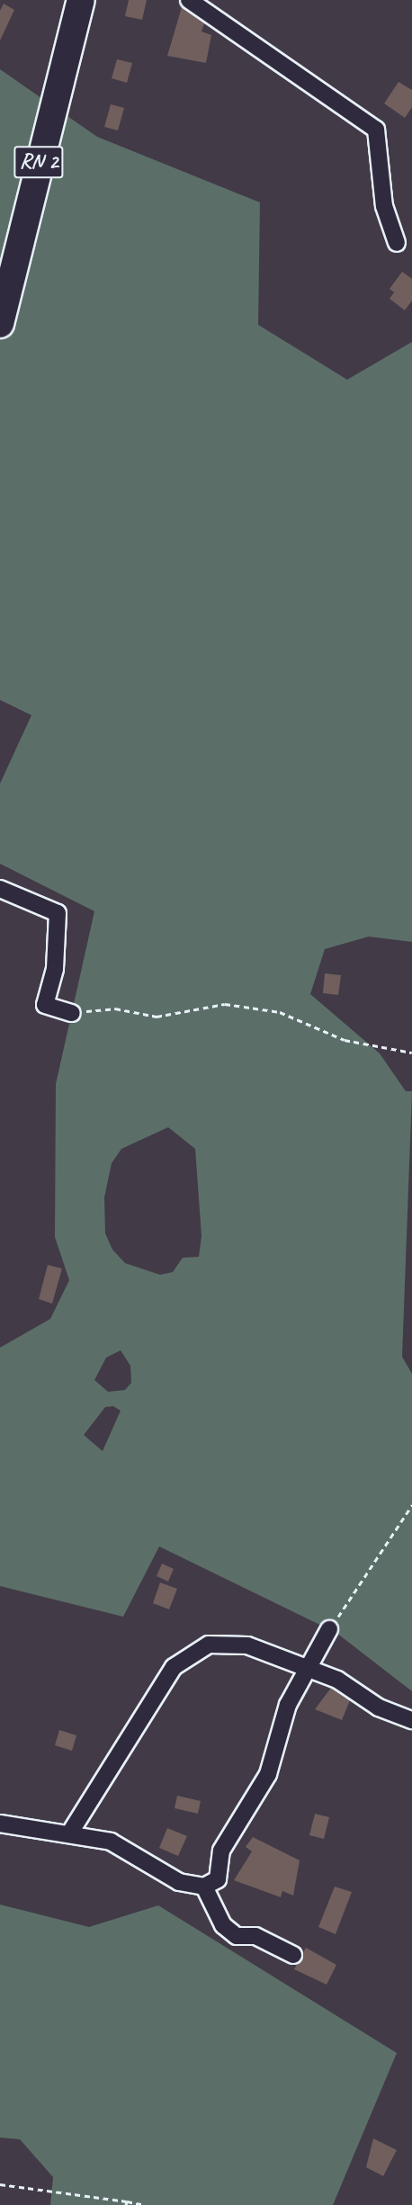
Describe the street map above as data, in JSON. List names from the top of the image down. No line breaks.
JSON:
{"streets":{"main road":["RN 2"]}}
